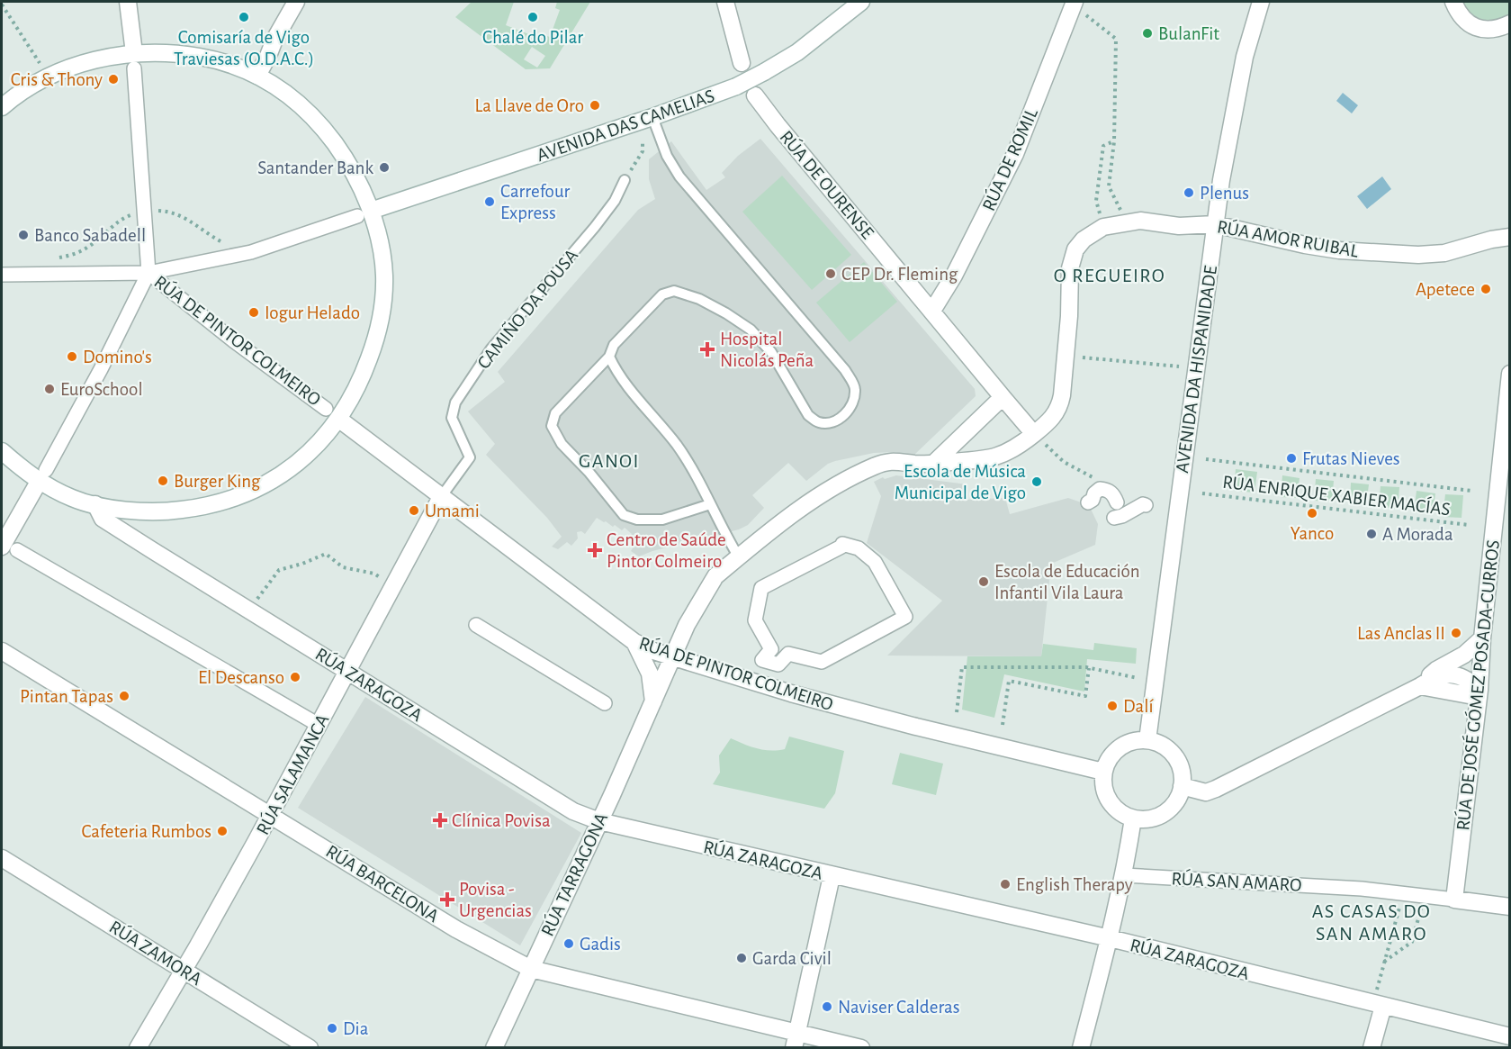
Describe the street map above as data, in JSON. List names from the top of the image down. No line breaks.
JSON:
{"streets":{"street":["AVENIDA DAS CAMELIAS","RÚA DE ROMIL","RÚA DE OURENSE","RÚA AMOR RUIBAL","RÚA DE PINTOR COLMEIRO","AVENIDA DA HISPANIDADE","RÚA ZARAGOZA","RÚA DE JOSÉ GÓMEZ POSADA-CURROS","RÚA SALAMANCA","RÚA TARRAGONA","RÚA SAN AMARO","RÚA BARCELONA","RÚA ZAMORA"],"lane":["CAMIÑO DA POUSA"],"path":["RÚA ENRIQUE XABIER MACÍAS"]},"crossings":[["AVENIDA DAS CAMELIAS","RÚA DE PINTOR COLMEIRO"],["RÚA DE ROMIL","RÚA DE OURENSE"],["RÚA DE OURENSE","RÚA AMOR RUIBAL"],["RÚA AMOR RUIBAL","AVENIDA DA HISPANIDADE"],["RÚA AMOR RUIBAL","RÚA TARRAGONA"],["CAMIÑO DA POUSA","RÚA DE PINTOR COLMEIRO"],["CAMIÑO DA POUSA","RÚA SALAMANCA"],["RÚA DE PINTOR COLMEIRO","AVENIDA DA HISPANIDADE"],["RÚA DE PINTOR COLMEIRO","RÚA SALAMANCA"],["RÚA DE PINTOR COLMEIRO","RÚA TARRAGONA"],["RÚA ZARAGOZA","RÚA SALAMANCA"],["RÚA ZARAGOZA","RÚA TARRAGONA"],["RÚA DE JOSÉ GÓMEZ POSADA-CURROS","RÚA SAN AMARO"],["RÚA SALAMANCA","RÚA BARCELONA"],["RÚA SALAMANCA","RÚA ZAMORA"],["RÚA TARRAGONA","RÚA BARCELONA"]],"districts":["O REGUEIRO","GANOI","AS CASAS DO SAN AMARO"],"places":{"other":["Comisaría de Vigo Traviesas (O.D.A.C.)","Chalé do Pilar","BulanFit","Cris & Thony","La Llave de Oro","Santander Bank","Plenus","Carrefour Express","Banco Sabadell","CEP Dr. Fleming","Apetece","Iogur Helado","Domino's","EuroSchool","Frutas Nieves","Burger King","Escola de Música Municipal de Vigo","Umami","Yanco","A Morada","Escola de Educación Infantil Vila Laura","Las Anclas II","El Descanso","Pintan Tapas","Dalí","Cafeteria Rumbos","English Therapy","Gadis","Garda Civil","Naviser Calderas","Dia"],"health":["Hospital Nicolás Peña","Centro de Saúde Pintor Colmeiro","Clínica Povisa","Povisa - Urgencias"]}}
